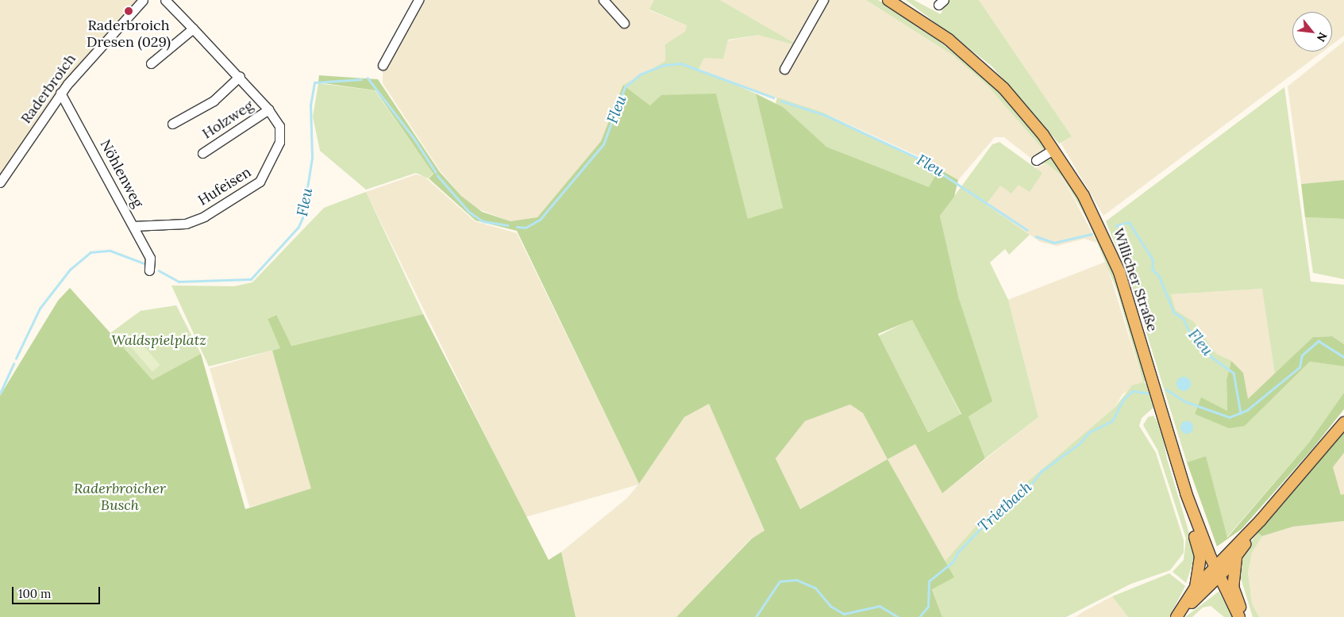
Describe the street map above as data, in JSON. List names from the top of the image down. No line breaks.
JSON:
{"streets":{"main road":["Willicher Straße"],"street":["Raderbroich","Holzweg","Nöhlenweg","Hufeisen"]},"crossings":[["Raderbroich","Nöhlenweg"],["Holzweg","Hufeisen"],["Nöhlenweg","Hufeisen"]],"water":["Fleu","Trietbach"],"parks":["Waldspielplatz","Raderbroicher Busch"],"places":["Raderbroich Dresen (029)"],"scale_bar":"100 m","north":"bottom right"}
